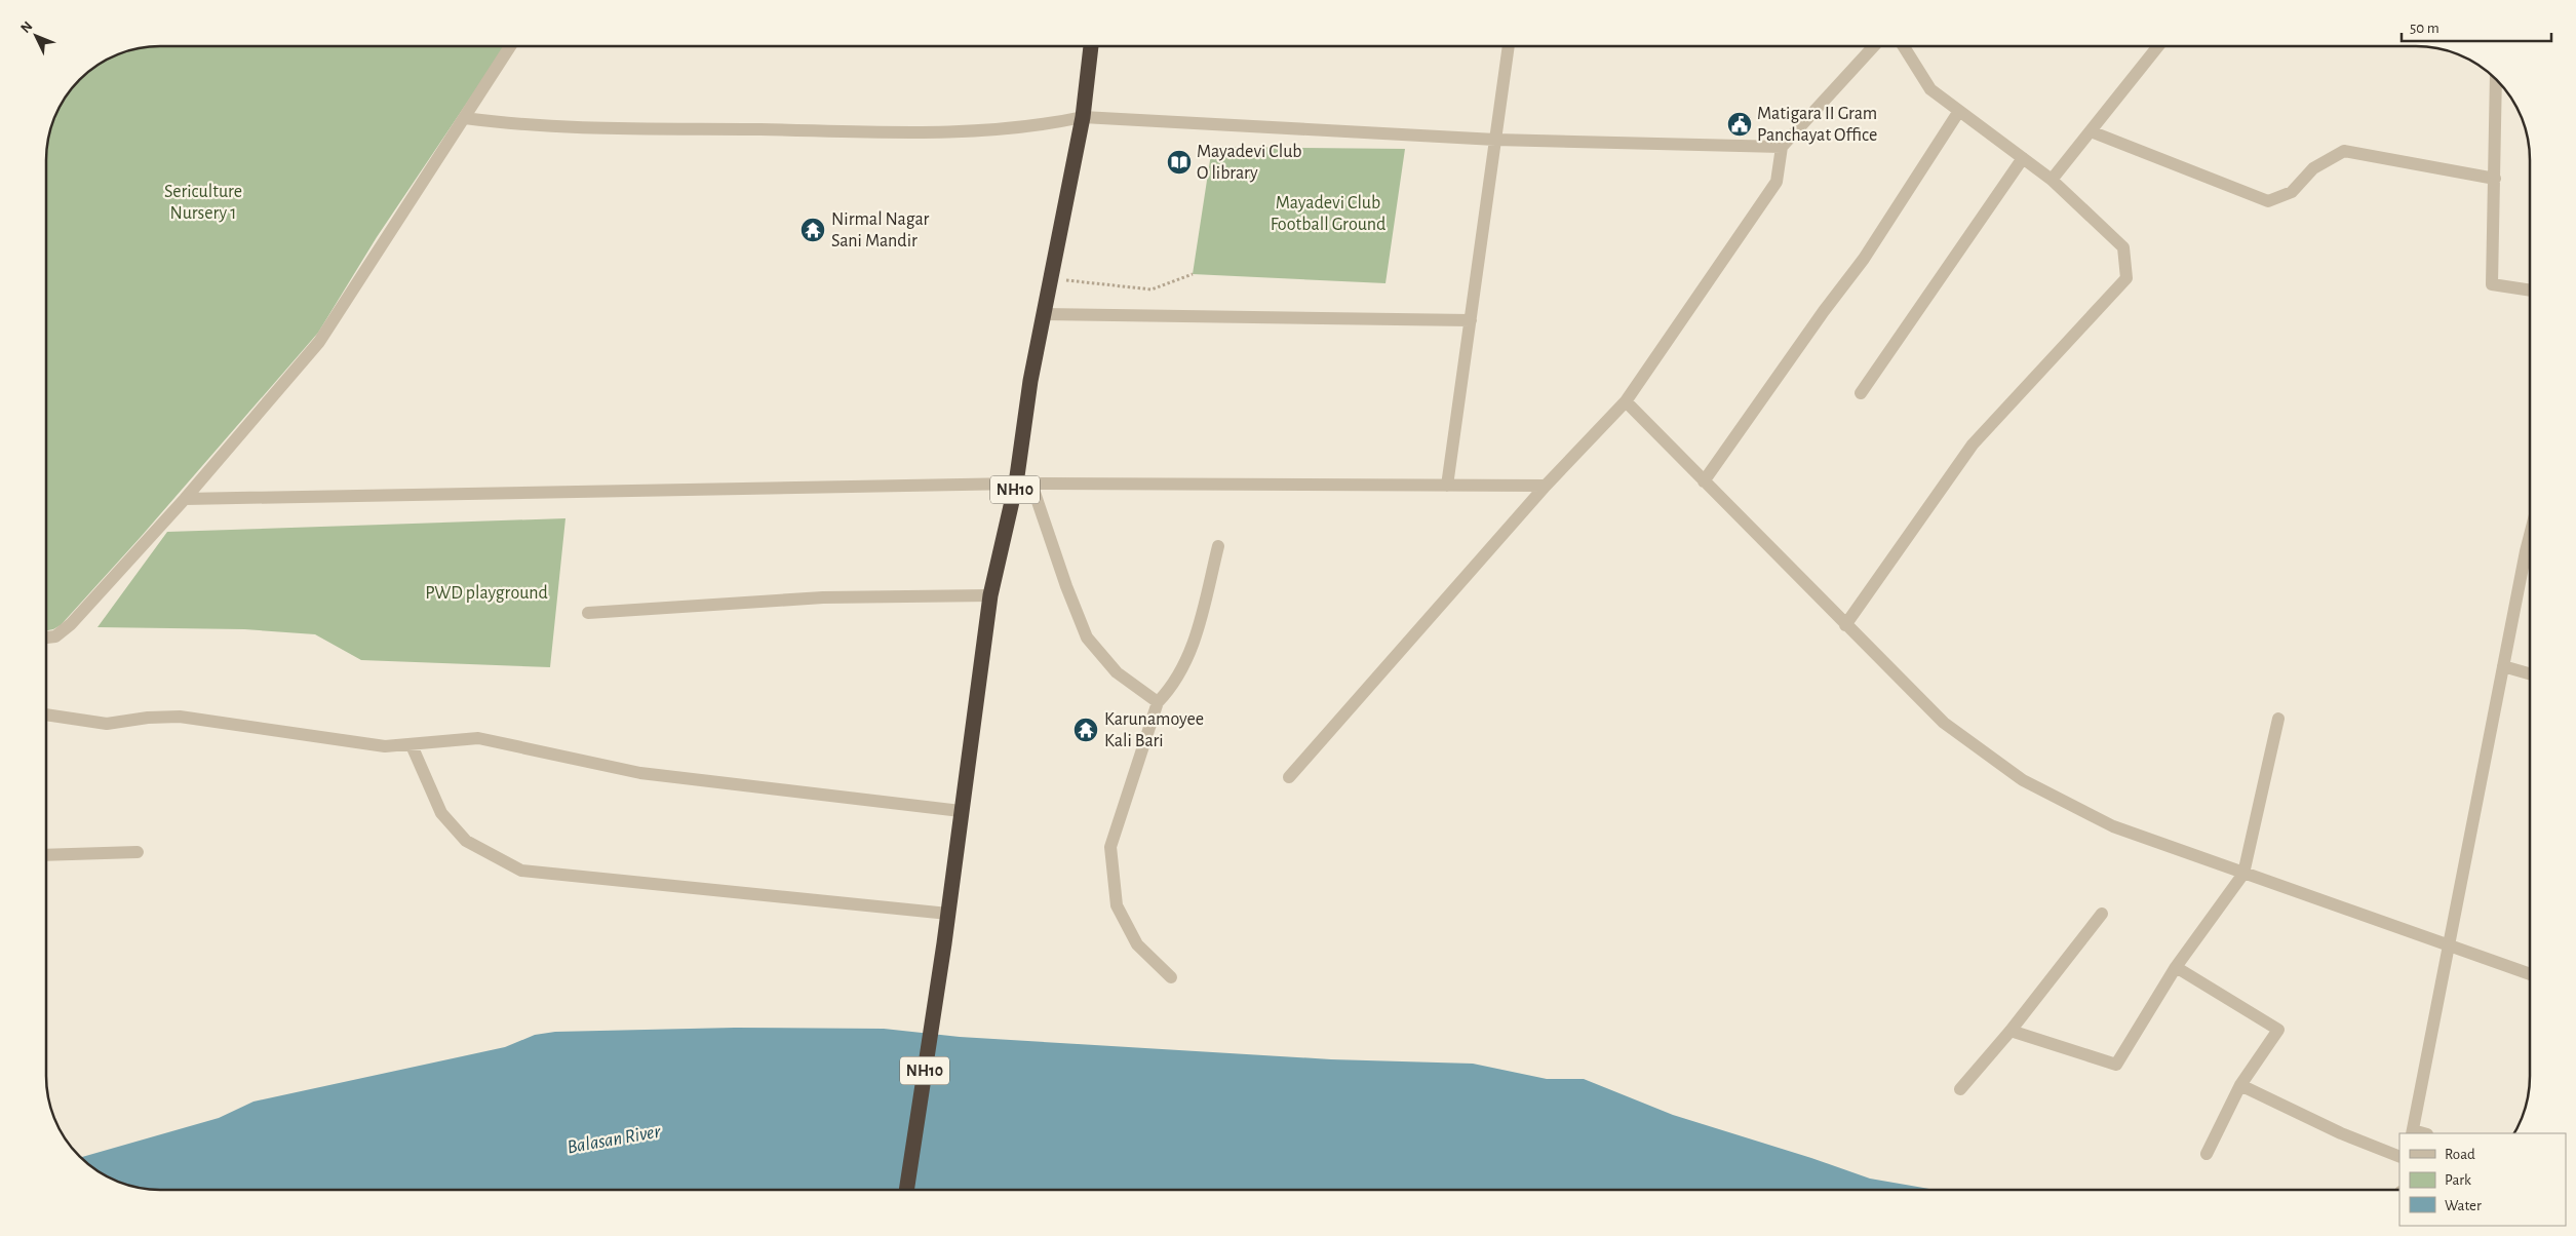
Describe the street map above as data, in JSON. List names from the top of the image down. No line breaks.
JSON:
{"streets":{"highway":["NH10"]},"water":["Balasan River"],"parks":["Sericulture Nursery 1","Mayadevi Club Football Ground","PWD playground"],"places":{"public building":["Matigara II Gram Panchayat Office"],"library":["Mayadevi Club O library"],"temple":["Nirmal Nagar Sani Mandir","Karunamoyee Kali Bari"]},"legend":["Road","Park","Water"],"scale_bar":"50 m","north":"top left"}
